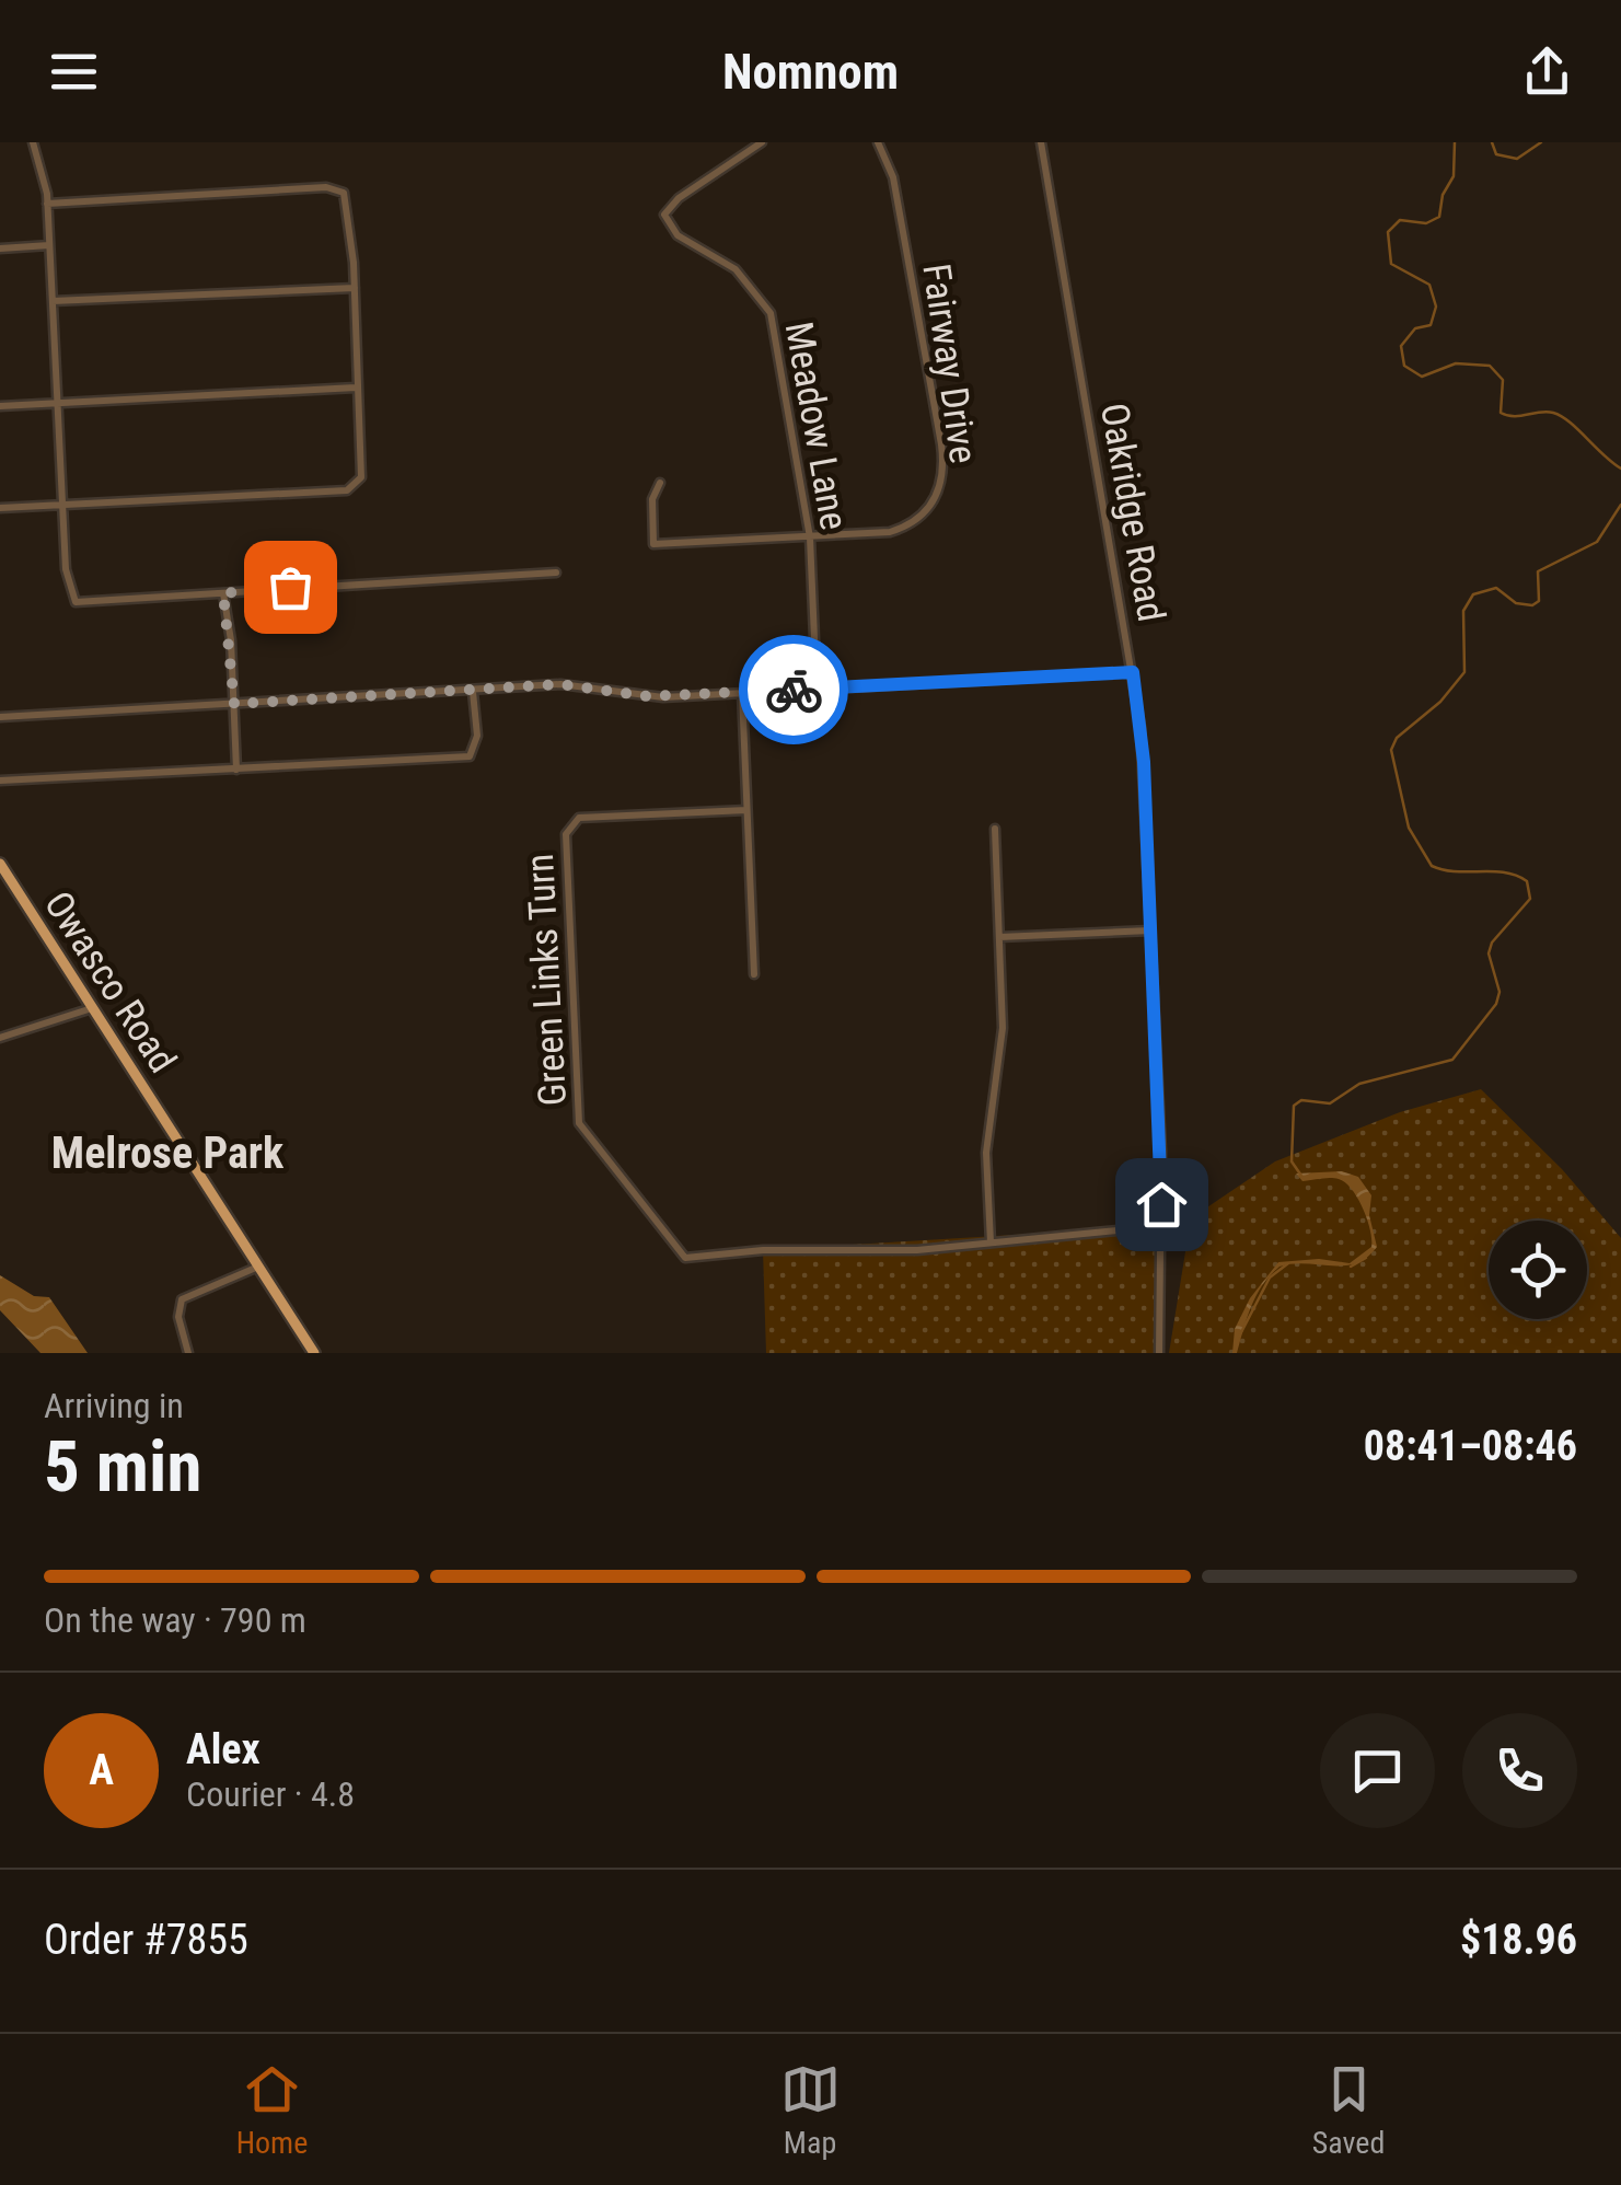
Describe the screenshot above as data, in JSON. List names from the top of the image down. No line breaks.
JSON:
{"streets":{"main road":["Owasco Road"],"street":["Fairway Drive","Meadow Lane","Oakridge Road","Green Links Turn"]},"crossings":[["Fairway Drive","Meadow Lane"],["Oakridge Road","Green Links Turn"]],"districts":["Melrose Park"],"page":{"header":"Nomnom","heading":["5 min","Arriving in","08:41–08:46"],"panel":["Alex","Courier · 4.8","Order #7855","$18.96"],"bar":"On the way · 790 m","round":"A","tabs":["Home","Map","Saved"]}}
